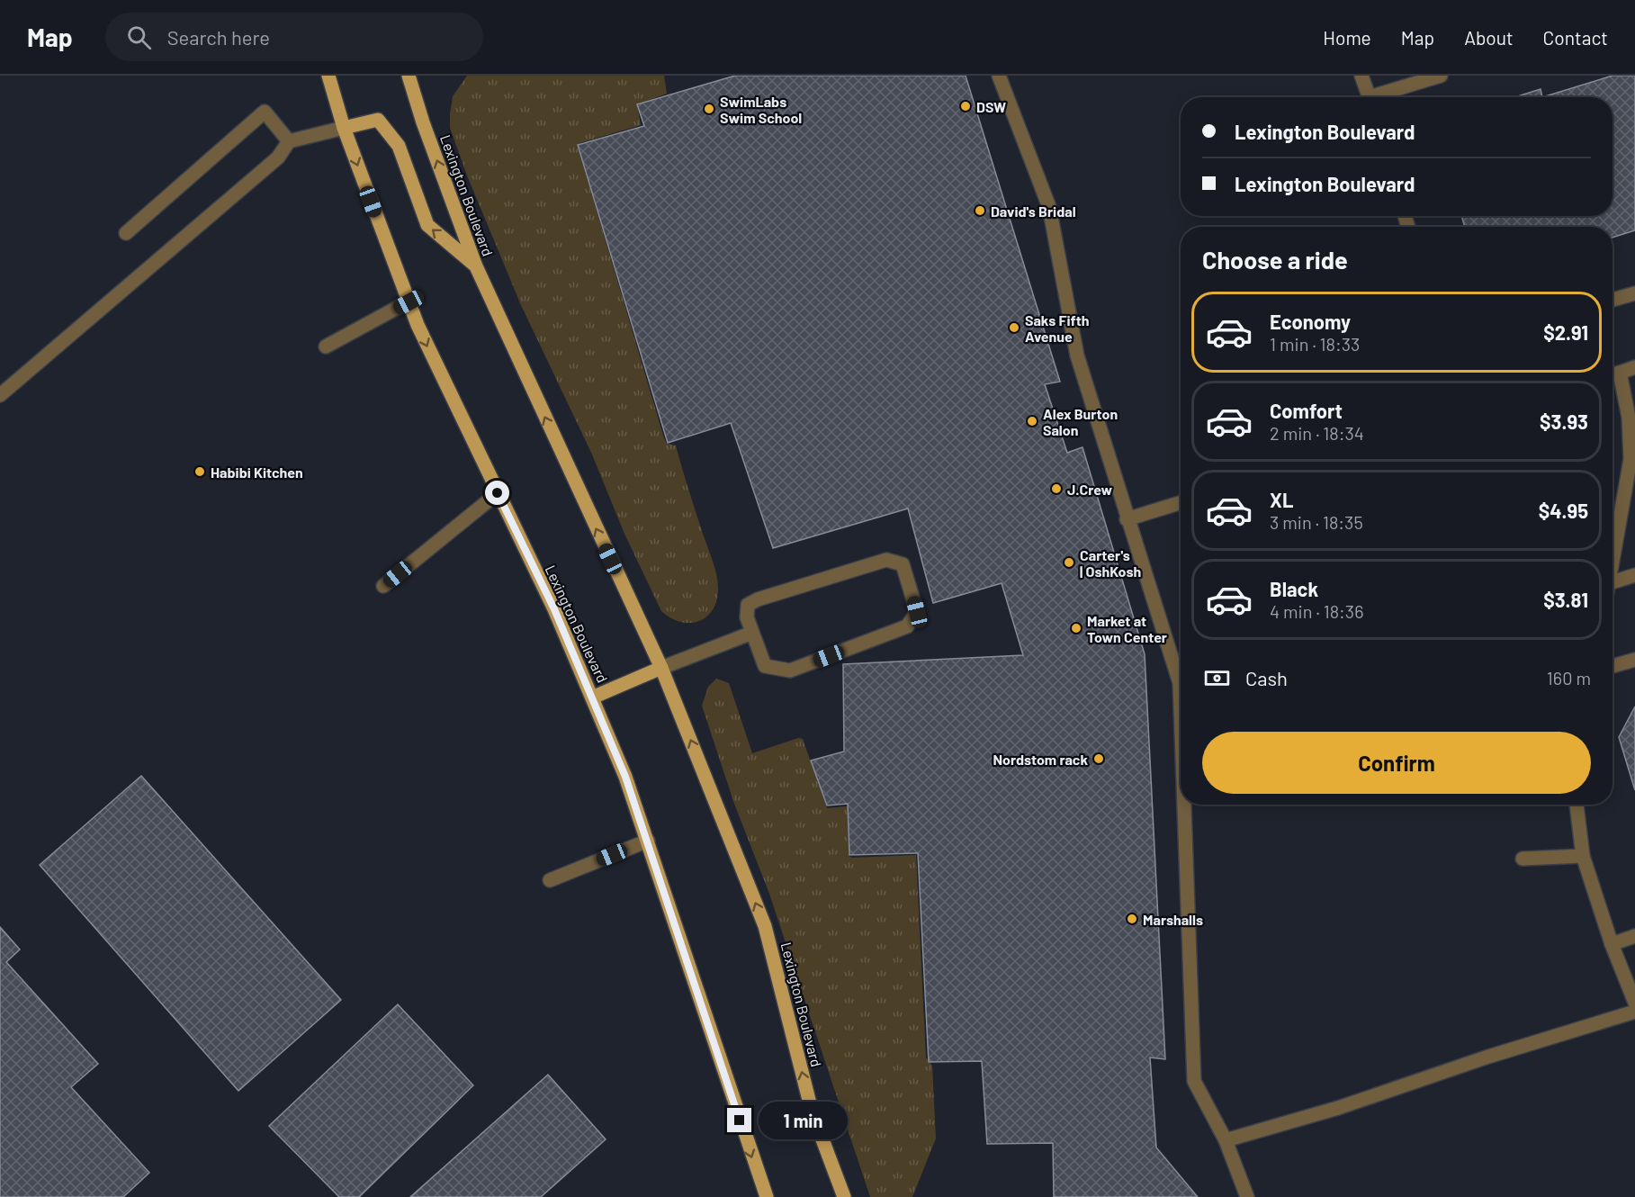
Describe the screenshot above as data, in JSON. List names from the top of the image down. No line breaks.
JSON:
{"streets":{"main road":["Lexington Boulevard"]},"places":["DSW","SwimLabs Swim School","David's Bridal","Saks Fifth Avenue","Alex Burton Salon","Habibi Kitchen","J.Crew","Carter's | OshKosh","Market at Town Center","Nordstom rack","Marshalls"],"page":{"header":"Map","search":"Search here","nav":["Home","Map","About","Contact"],"banner":["Lexington Boulevard","Lexington Boulevard"],"heading":"Choose a ride","list":[{"name":"Economy","note":"1 min · 18:33","value":"$2.91"},{"name":"Comfort","note":"2 min · 18:34","value":"$3.93"},{"name":"XL","note":"3 min · 18:35","value":"$4.95"},{"name":"Black","note":"4 min · 18:36","value":"$3.81"}],"pay":["Cash","160 m"],"buttons":"Confirm","bubble":"1 min"}}
